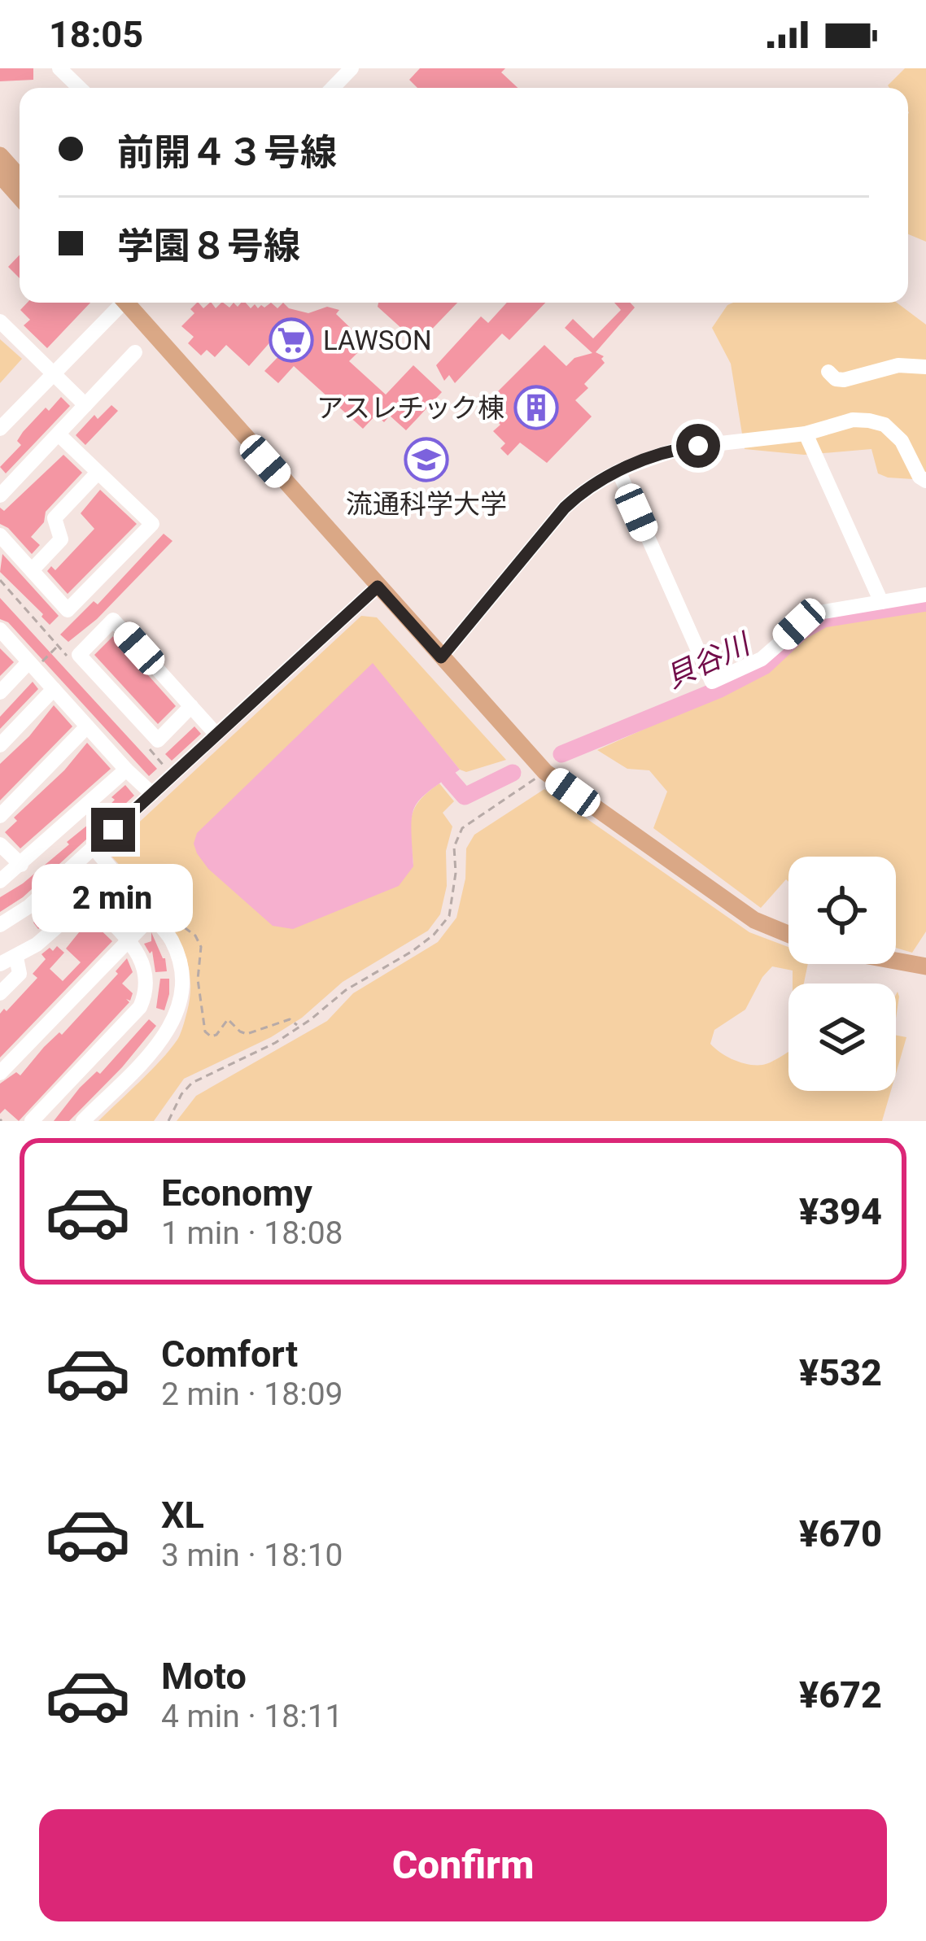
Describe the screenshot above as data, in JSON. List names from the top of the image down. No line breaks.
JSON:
{"water":["貝谷川"],"places":{"supermarket":["LAWSON"],"building":["アスレチック棟"],"school or university":["流通科学大学"]},"page":{"status":"18:05","banner":["前開４３号線","学園８号線"],"bubble":"2 min","list":[{"name":"Economy","note":"1 min · 18:08","value":"¥394"},{"name":"Comfort","note":"2 min · 18:09","value":"¥532"},{"name":"XL","note":"3 min · 18:10","value":"¥670"},{"name":"Moto","note":"4 min · 18:11","value":"¥672"}],"buttons":"Confirm"}}
